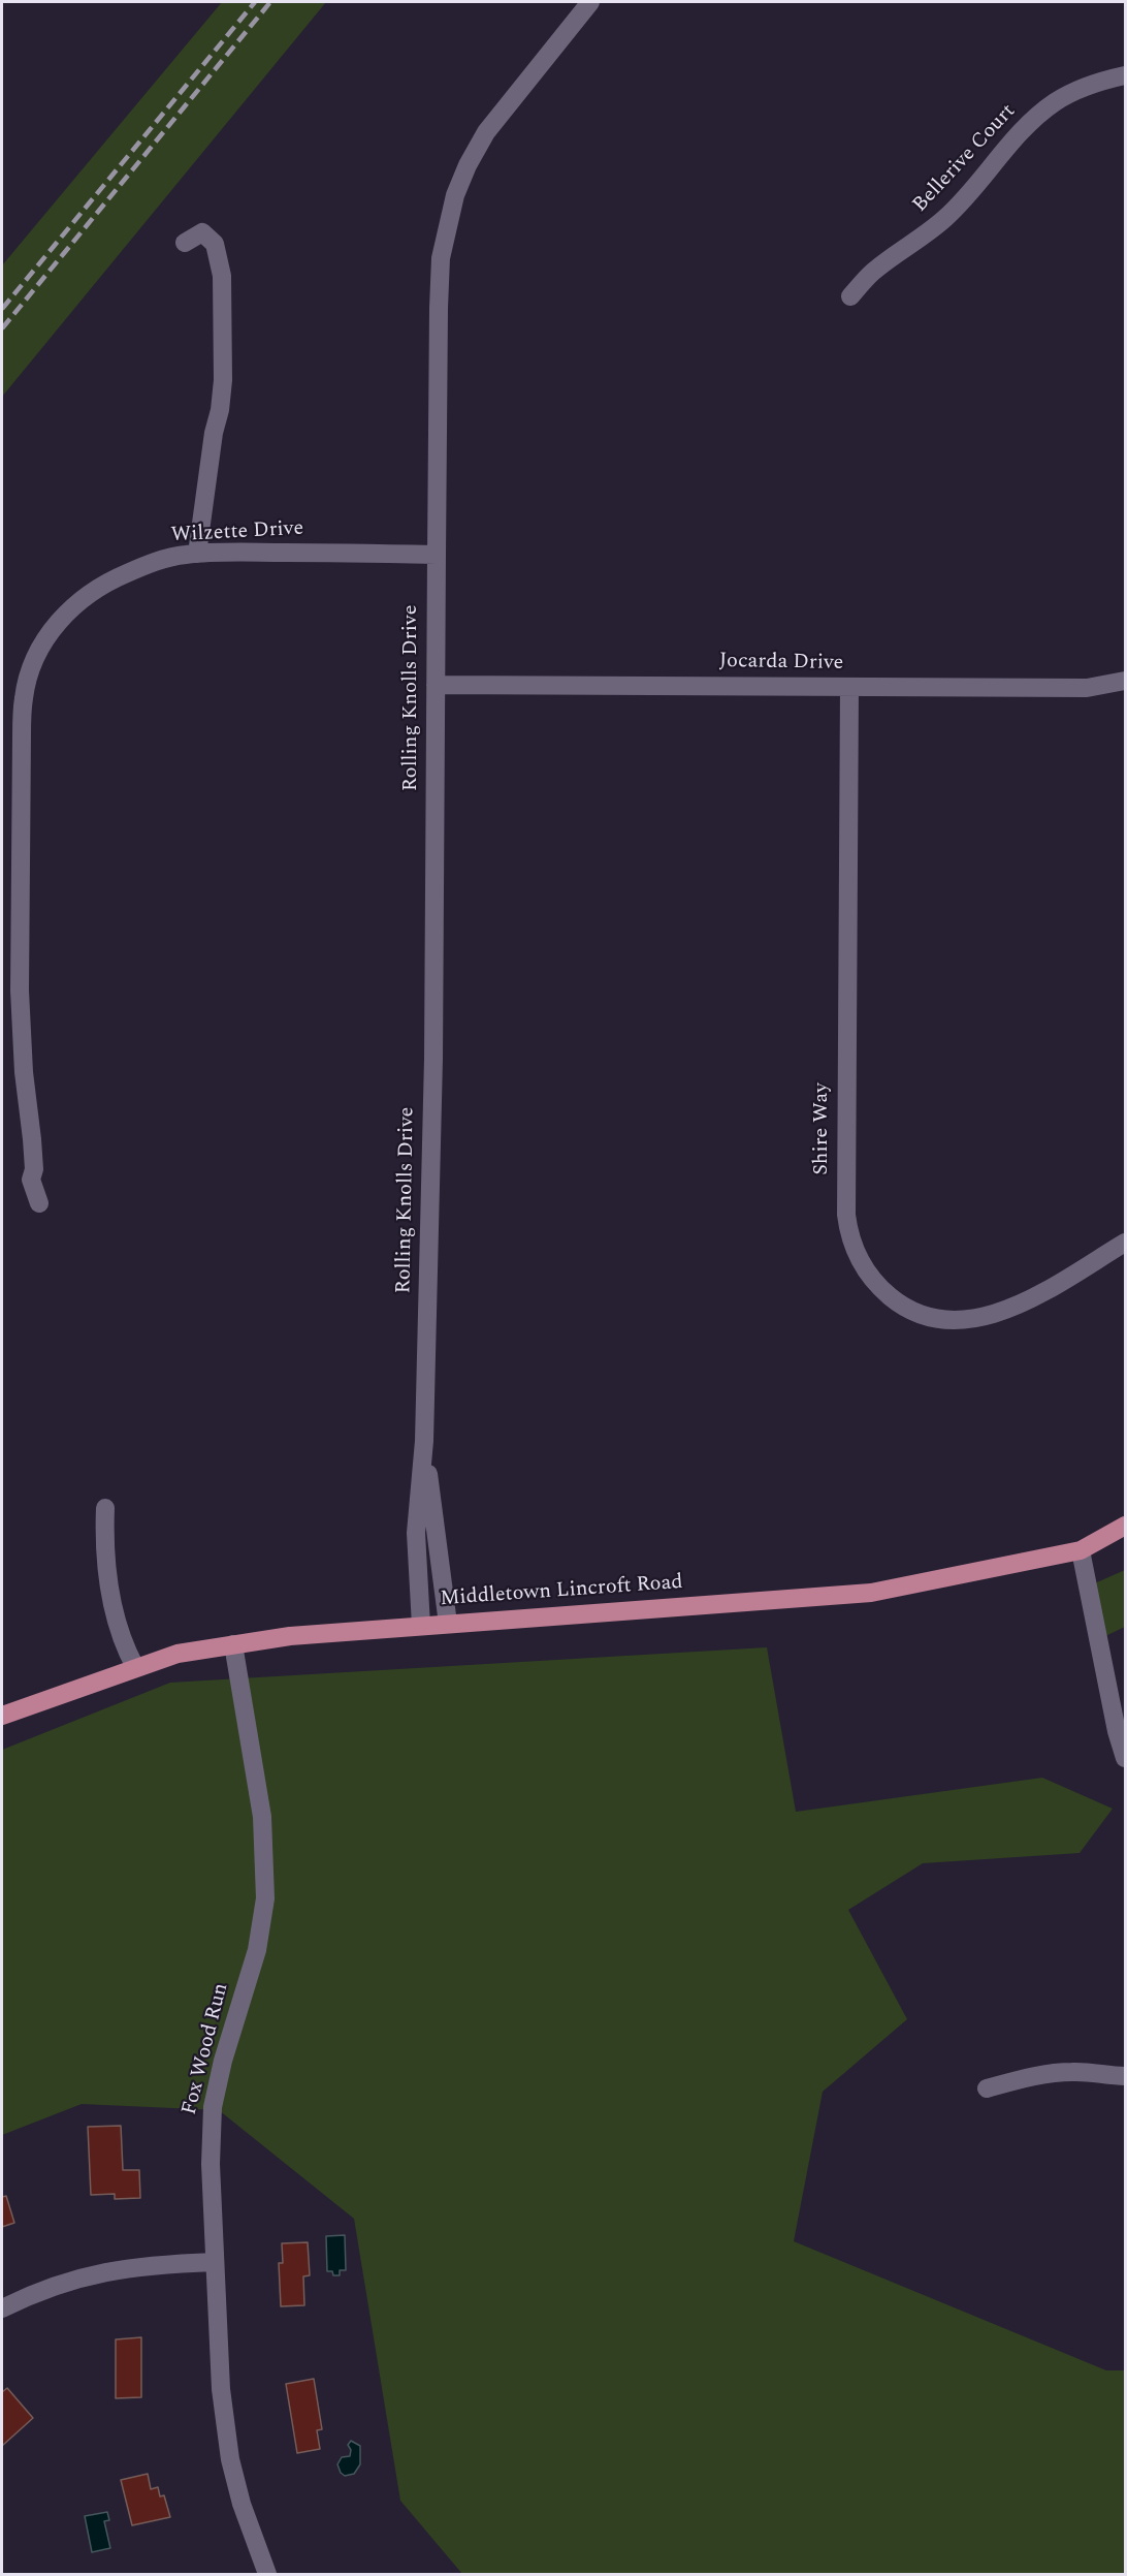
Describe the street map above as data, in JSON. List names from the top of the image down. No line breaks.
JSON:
{"streets":{"main road":["Middletown Lincroft Road"],"street":["Bellerive Court","Wilzette Drive","Jocarda Drive","Rolling Knolls Drive","Shire Way","Fox Wood Run"]},"crossings":[["Wilzette Drive","Rolling Knolls Drive"],["Jocarda Drive","Rolling Knolls Drive"],["Jocarda Drive","Shire Way"],["Rolling Knolls Drive","Middletown Lincroft Road"],["Middletown Lincroft Road","Fox Wood Run"]]}
